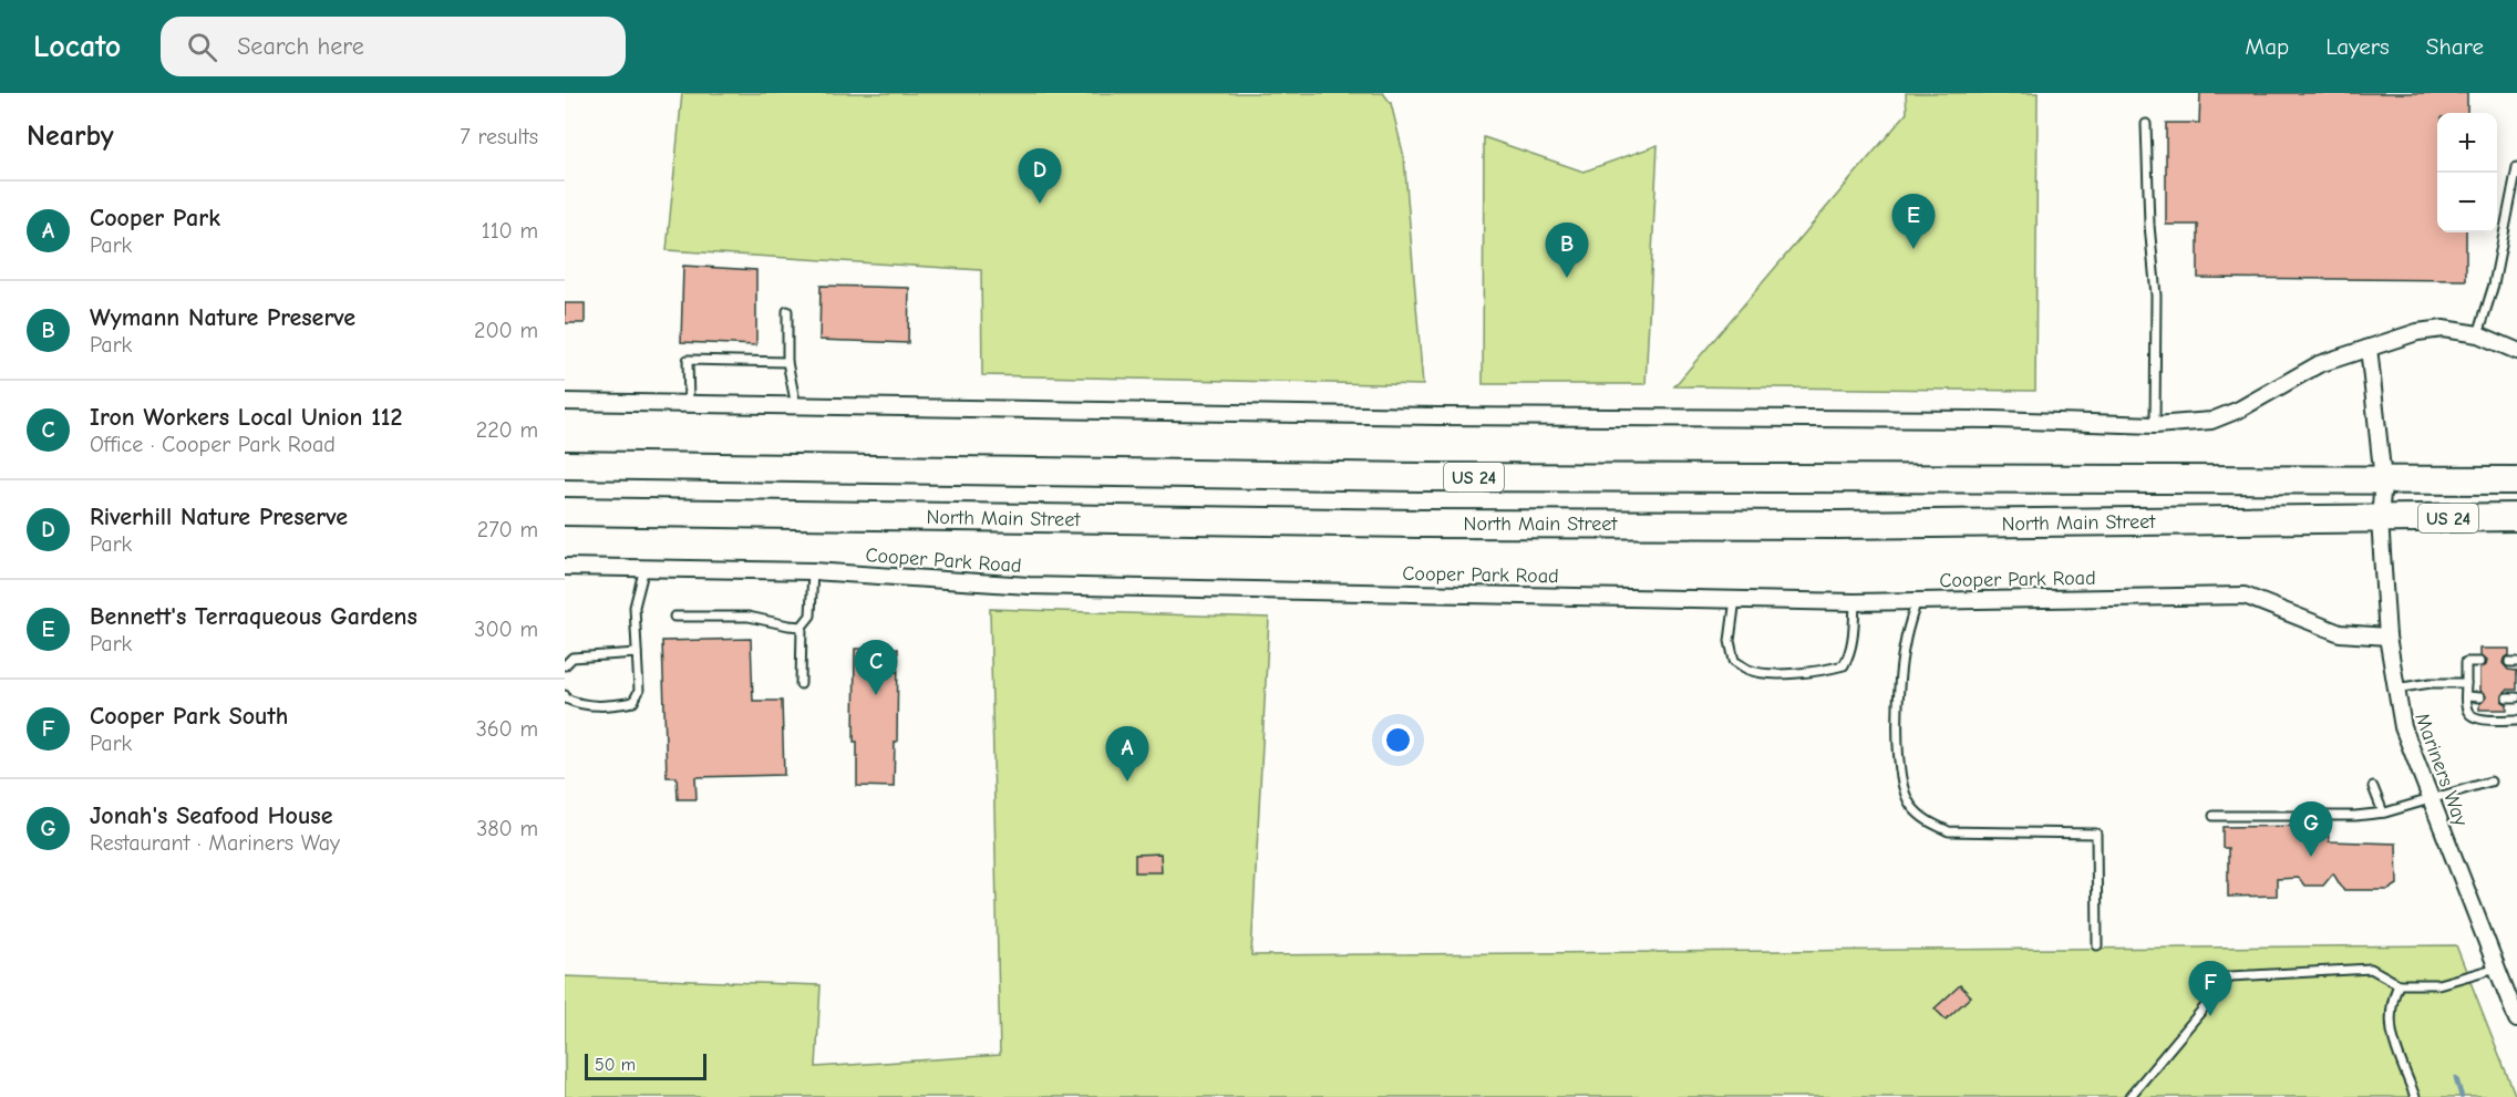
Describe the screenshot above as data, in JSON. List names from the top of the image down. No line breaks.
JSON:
{"streets":{"highway":["US 24","North Main Street"],"street":["Cooper Park Road","Mariners Way"]},"crossings":[["US 24","Mariners Way"],["North Main Street","Mariners Way"],["Cooper Park Road","Mariners Way"]],"scale_bar":"50 m","page":{"header":"Locato","search":"Search here","nav":["Map","Layers","Share"],"heading":["Nearby","7 results"],"map_buttons":["+","−"],"pins":["D","E","B","C","A","G","F"],"list":[{"mark":"A","name":"Cooper Park","note":"Park","value":"110 m"},{"mark":"B","name":"Wymann Nature Preserve","note":"Park","value":"200 m"},{"mark":"C","name":"Iron Workers Local Union 112","note":"Office · Cooper Park Road","value":"220 m"},{"mark":"D","name":"Riverhill Nature Preserve","note":"Park","value":"270 m"},{"mark":"E","name":"Bennett's Terraqueous Gardens","note":"Park","value":"300 m"},{"mark":"F","name":"Cooper Park South","note":"Park","value":"360 m"},{"mark":"G","name":"Jonah's Seafood House","note":"Restaurant · Mariners Way","value":"380 m"}],"scale":"50 m"}}
